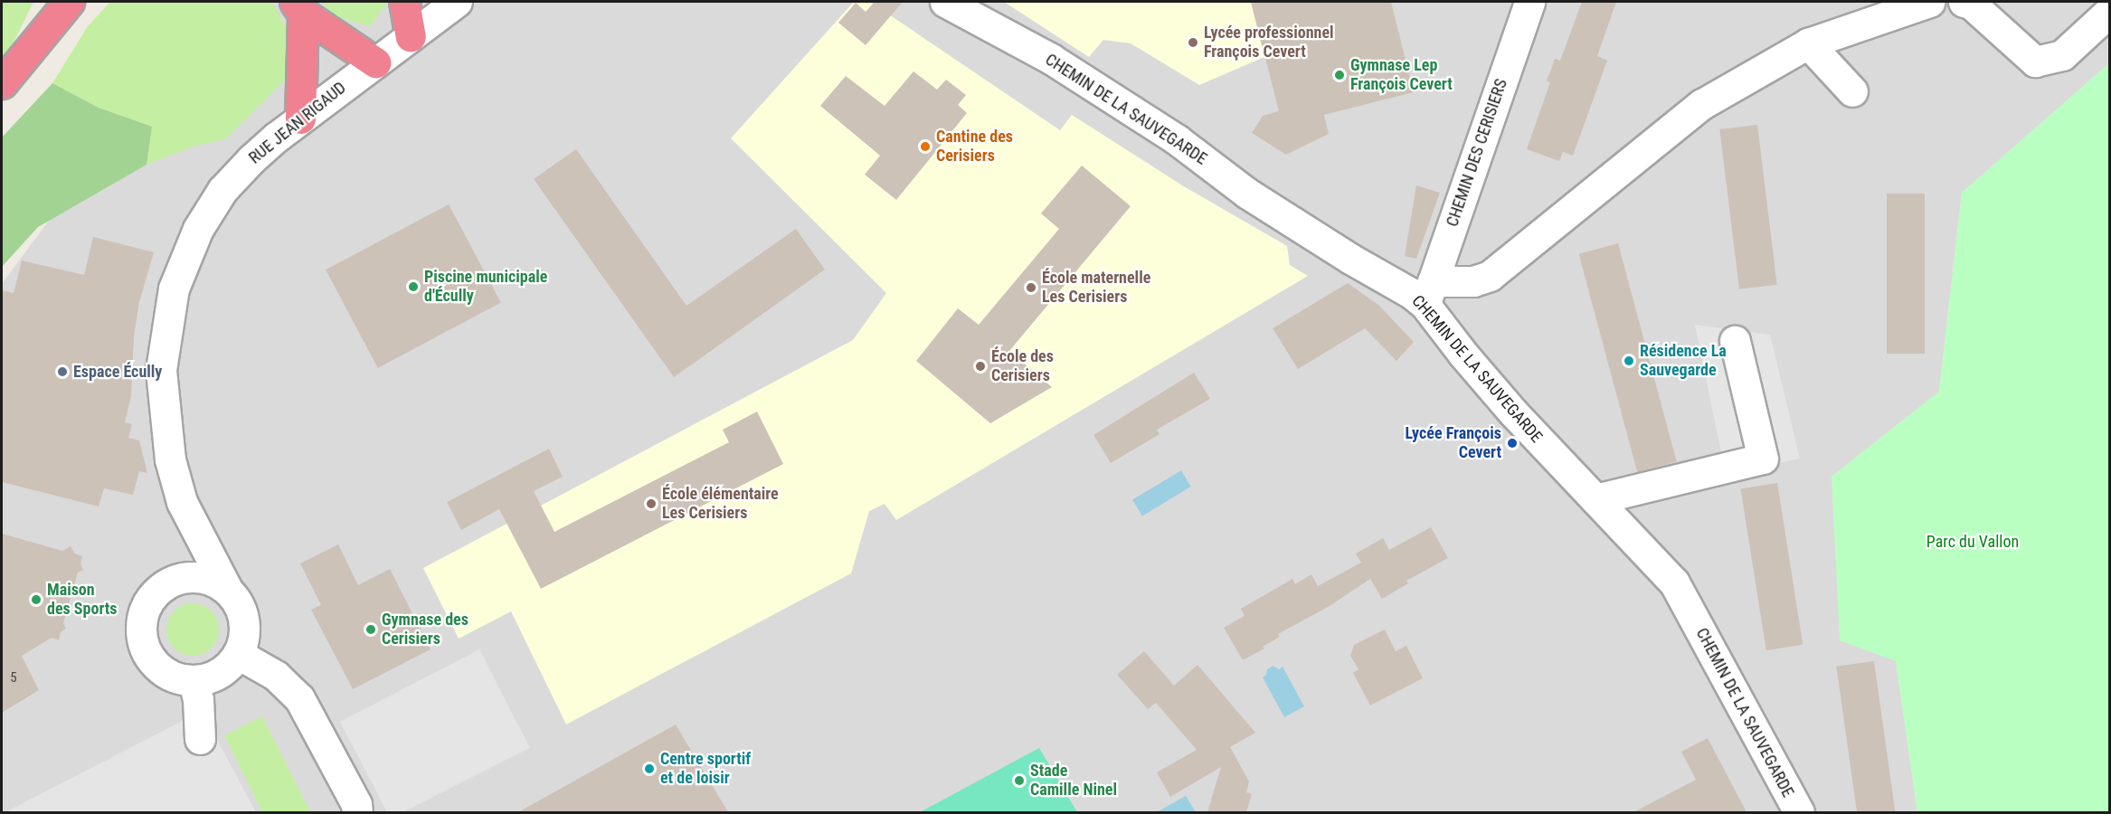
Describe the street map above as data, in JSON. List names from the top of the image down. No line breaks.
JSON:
{"streets":{"street":["CHEMIN DE LA SAUVEGARDE","RUE JEAN RIGAUD","CHEMIN DES CERISIERS"]},"crossings":[["CHEMIN DE LA SAUVEGARDE","CHEMIN DES CERISIERS"]],"parks":["Parc du Vallon"],"places":["Lycée professionnel François Cevert","Gymnase Lep François Cevert","Cantine des Cerisiers","Piscine municipale d'Écully","École maternelle Les Cerisiers","Résidence La Sauvegarde","École des Cerisiers","Espace Écully","Lycée François Cevert","École élémentaire Les Cerisiers","Maison des Sports","Gymnase des Cerisiers","Centre sportif et de loisir","Stade Camille Ninel"],"house_numbers":["5"]}
